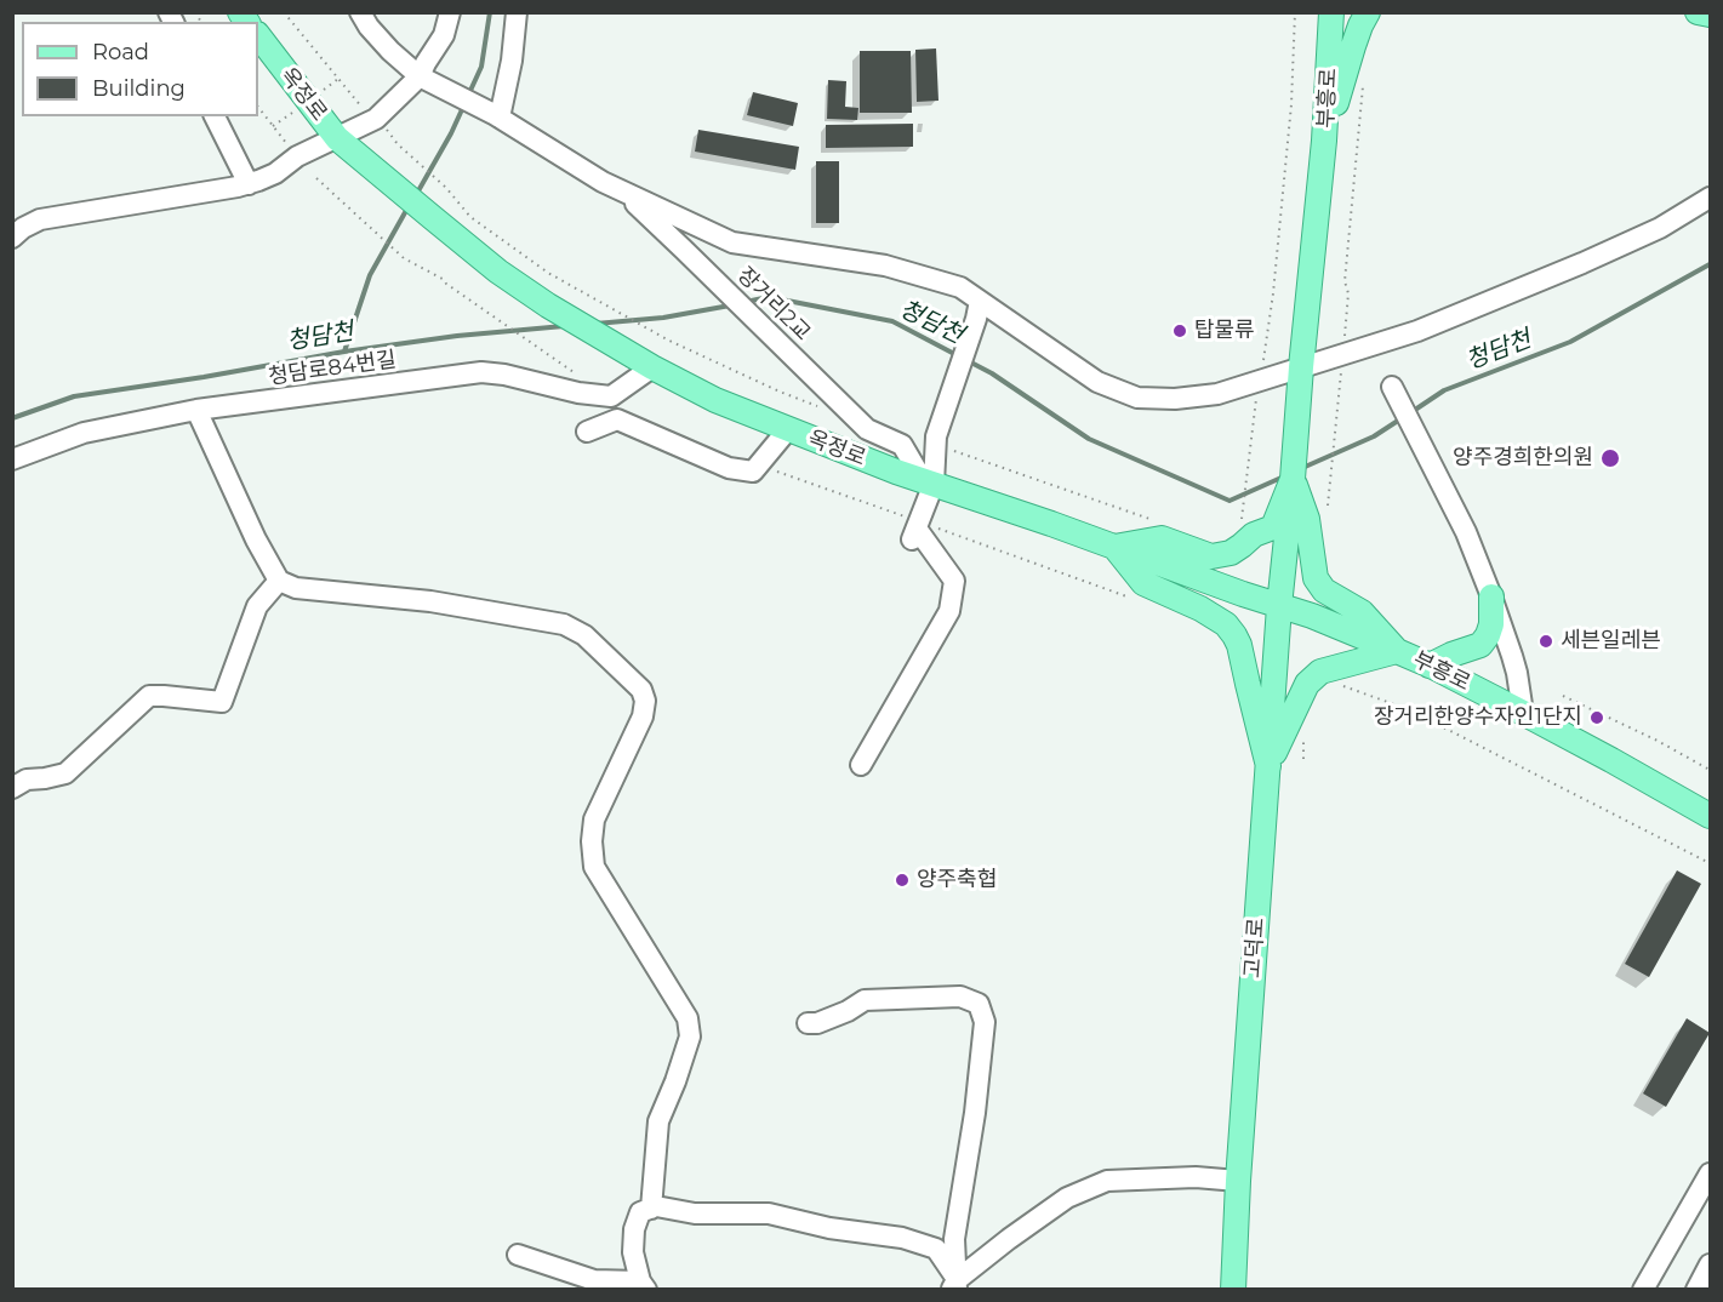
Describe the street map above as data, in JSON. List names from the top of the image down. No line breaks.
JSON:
{"streets":{"main road":["옥정로","부흥로","고덕로"],"street":["장거리2교","청담로84번길"]},"crossings":[["옥정로","부흥로"],["옥정로","장거리2교"],["옥정로","청담로84번길"],["옥정로","고덕로"],["부흥로","고덕로"]],"water":["청담천"],"places":["탑물류","양주경희한의원","세븐일레븐","장거리한양수자인1단지","양주축협"],"legend":["Road","Building"]}
